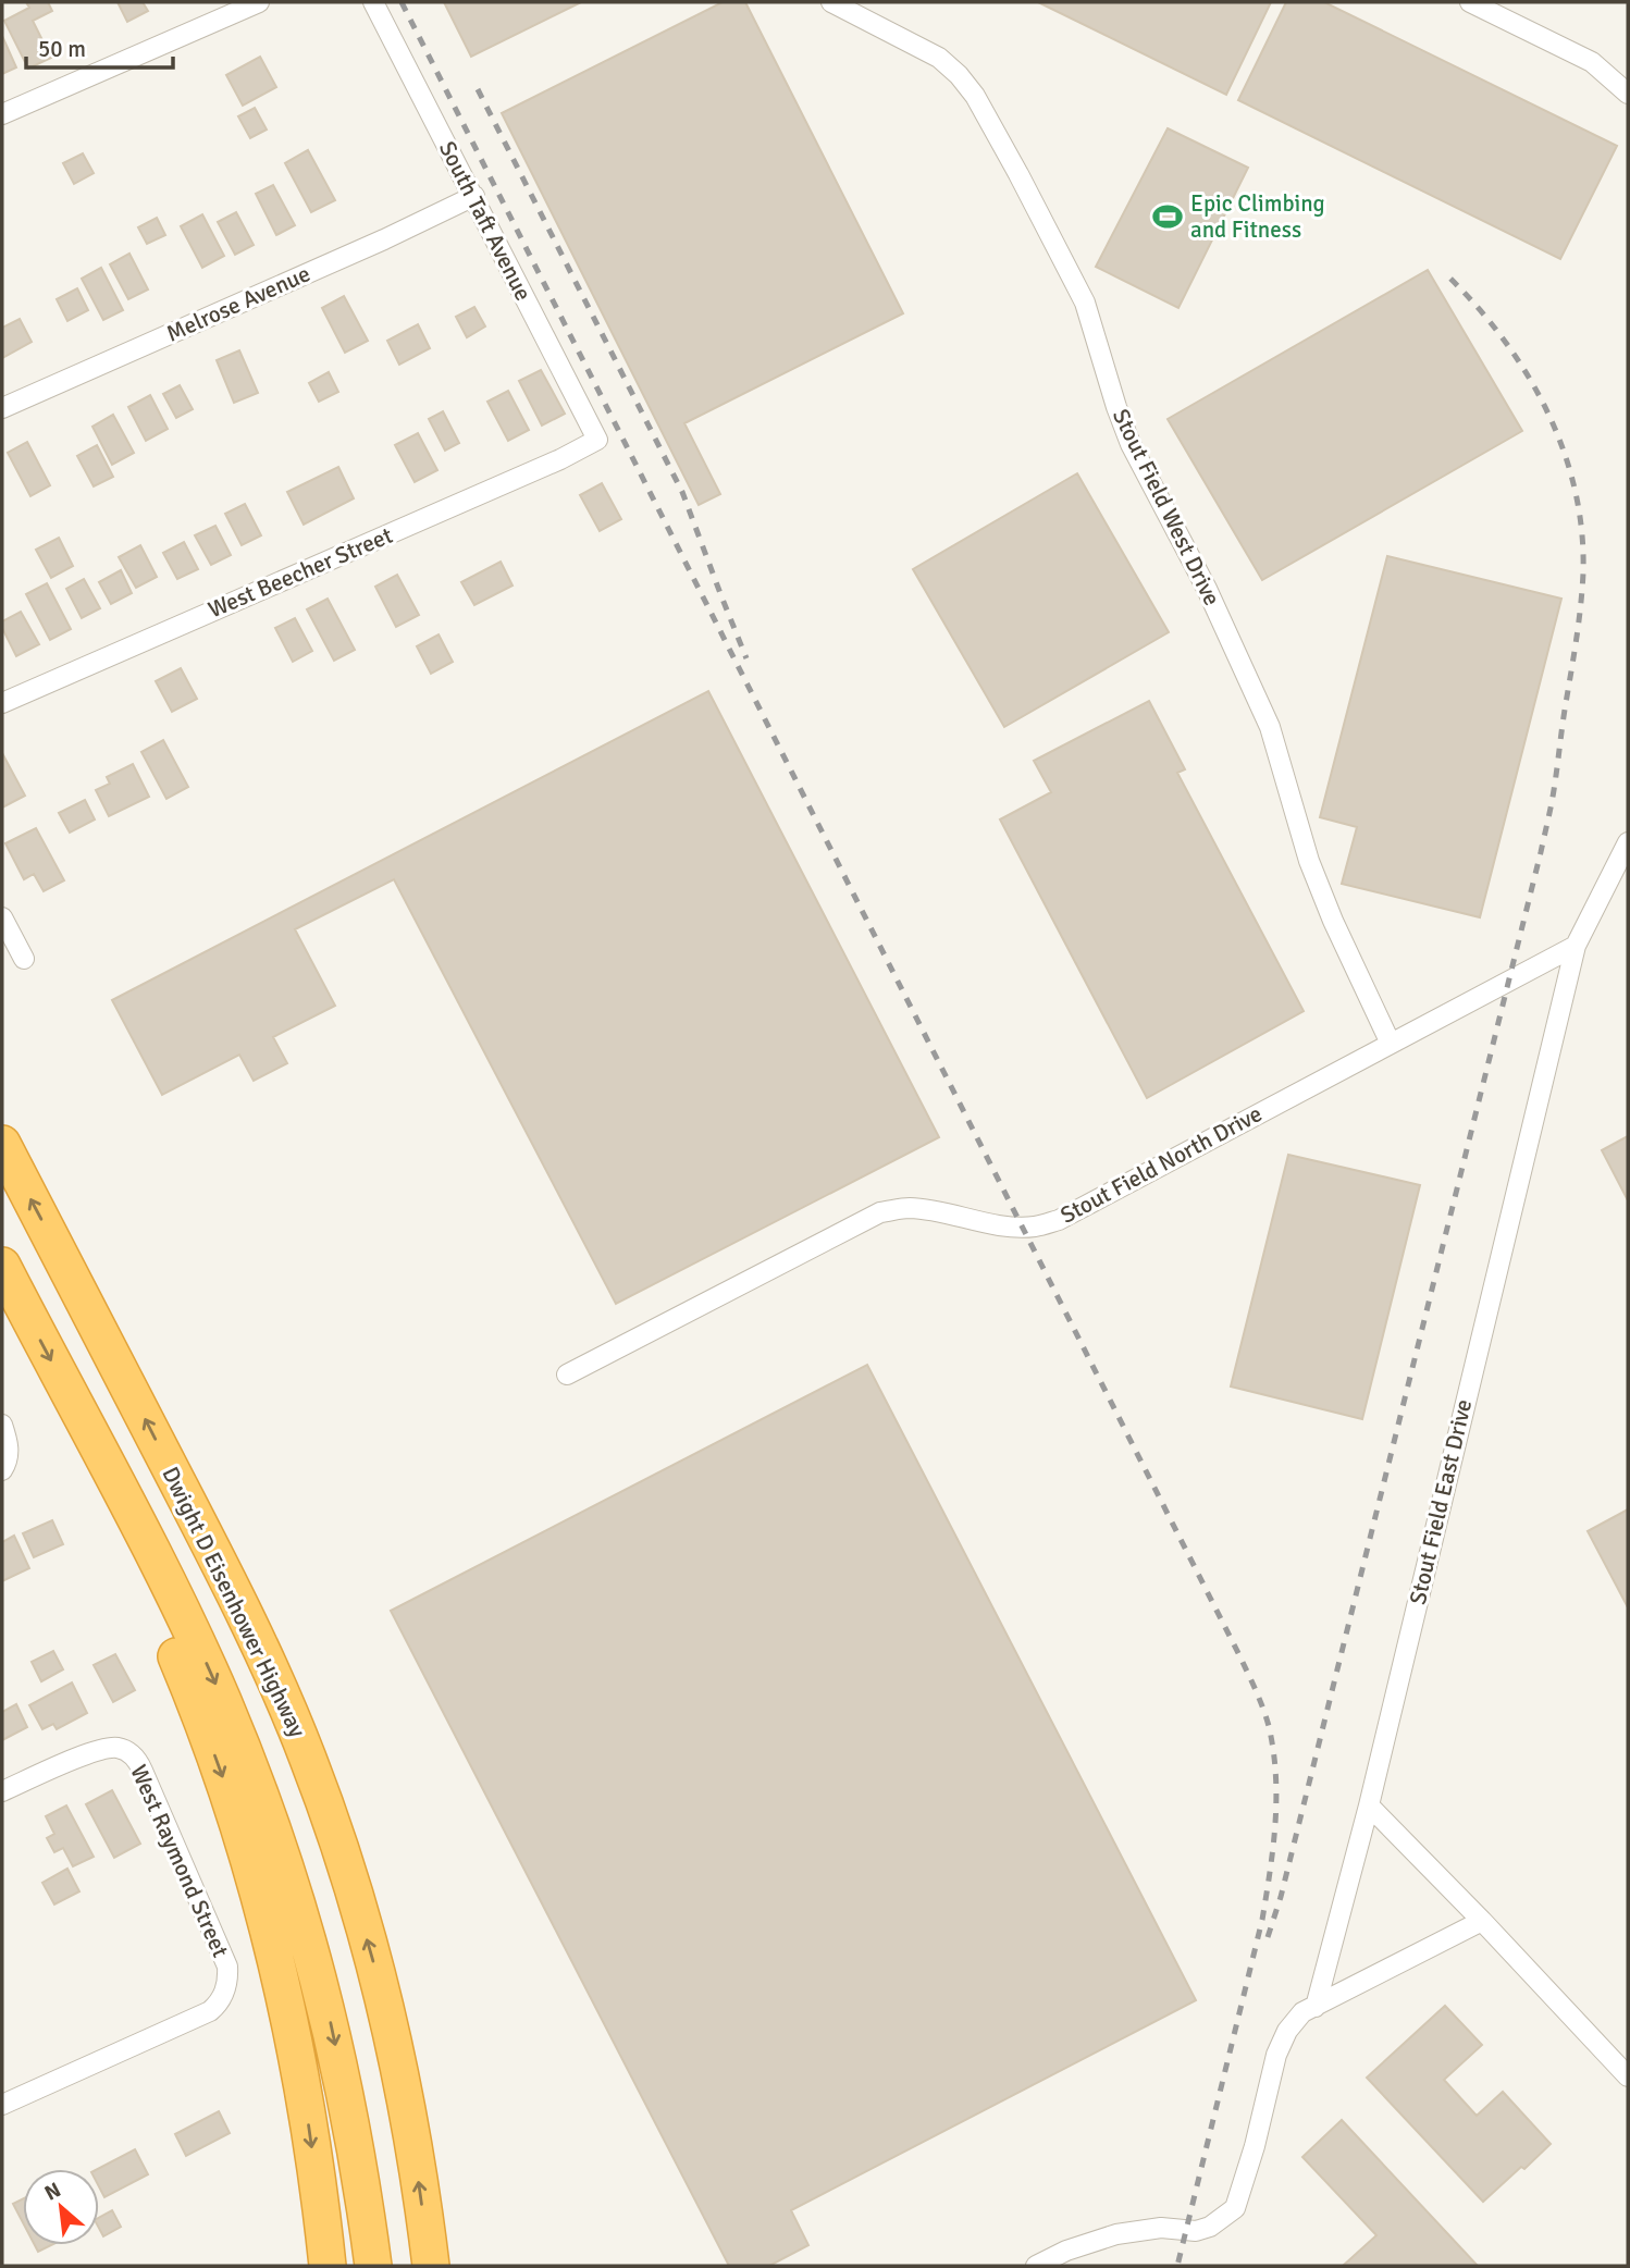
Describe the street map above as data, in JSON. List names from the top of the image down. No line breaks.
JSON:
{"streets":{"highway":["Dwight D Eisenhower Highway"],"street":["South Taft Avenue","Melrose Avenue","Stout Field West Drive","West Beecher Street","Stout Field North Drive","Stout Field East Drive","West Raymond Street"]},"crossings":[["South Taft Avenue","Melrose Avenue"],["South Taft Avenue","West Beecher Street"],["Stout Field West Drive","Stout Field North Drive"],["Stout Field North Drive","Stout Field East Drive"]],"places":{"sports":["Epic Climbing and Fitness"]},"scale_bar":"50 m","north":"top left"}
